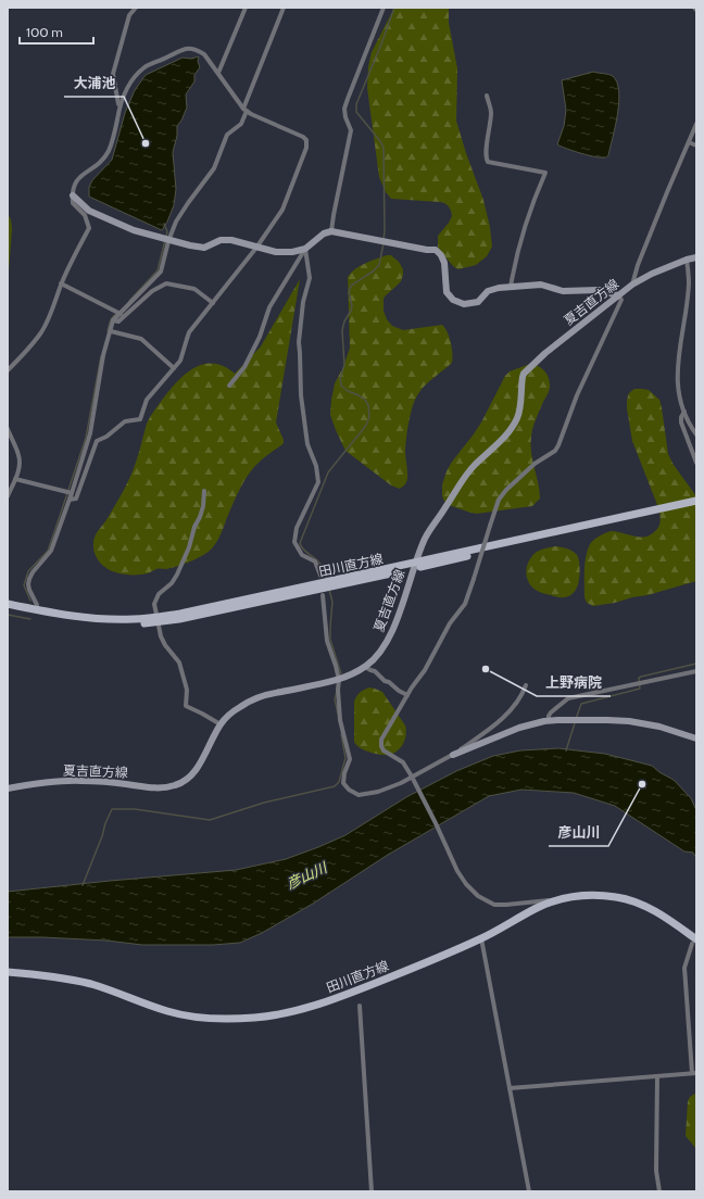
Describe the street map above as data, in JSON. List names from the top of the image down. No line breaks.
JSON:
{"streets":{"main road":["夏吉直方線","田川直方線"]},"crossings":[["夏吉直方線","田川直方線"]],"water":["彦山川"],"places":["大浦池","上野病院","彦山川"],"scale_bar":"100 m"}
